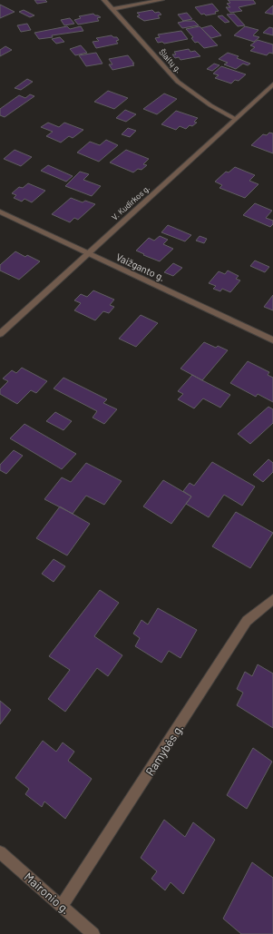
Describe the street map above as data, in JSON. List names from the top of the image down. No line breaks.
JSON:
{"streets":{"street":["Šlaitų g.","V. Kudirkos g.","Vaižganto g.","Ramybės g.","Maironio g."]},"crossings":[["Šlaitų g.","V. Kudirkos g."],["V. Kudirkos g.","Vaižganto g."],["Ramybės g.","Maironio g."]]}
